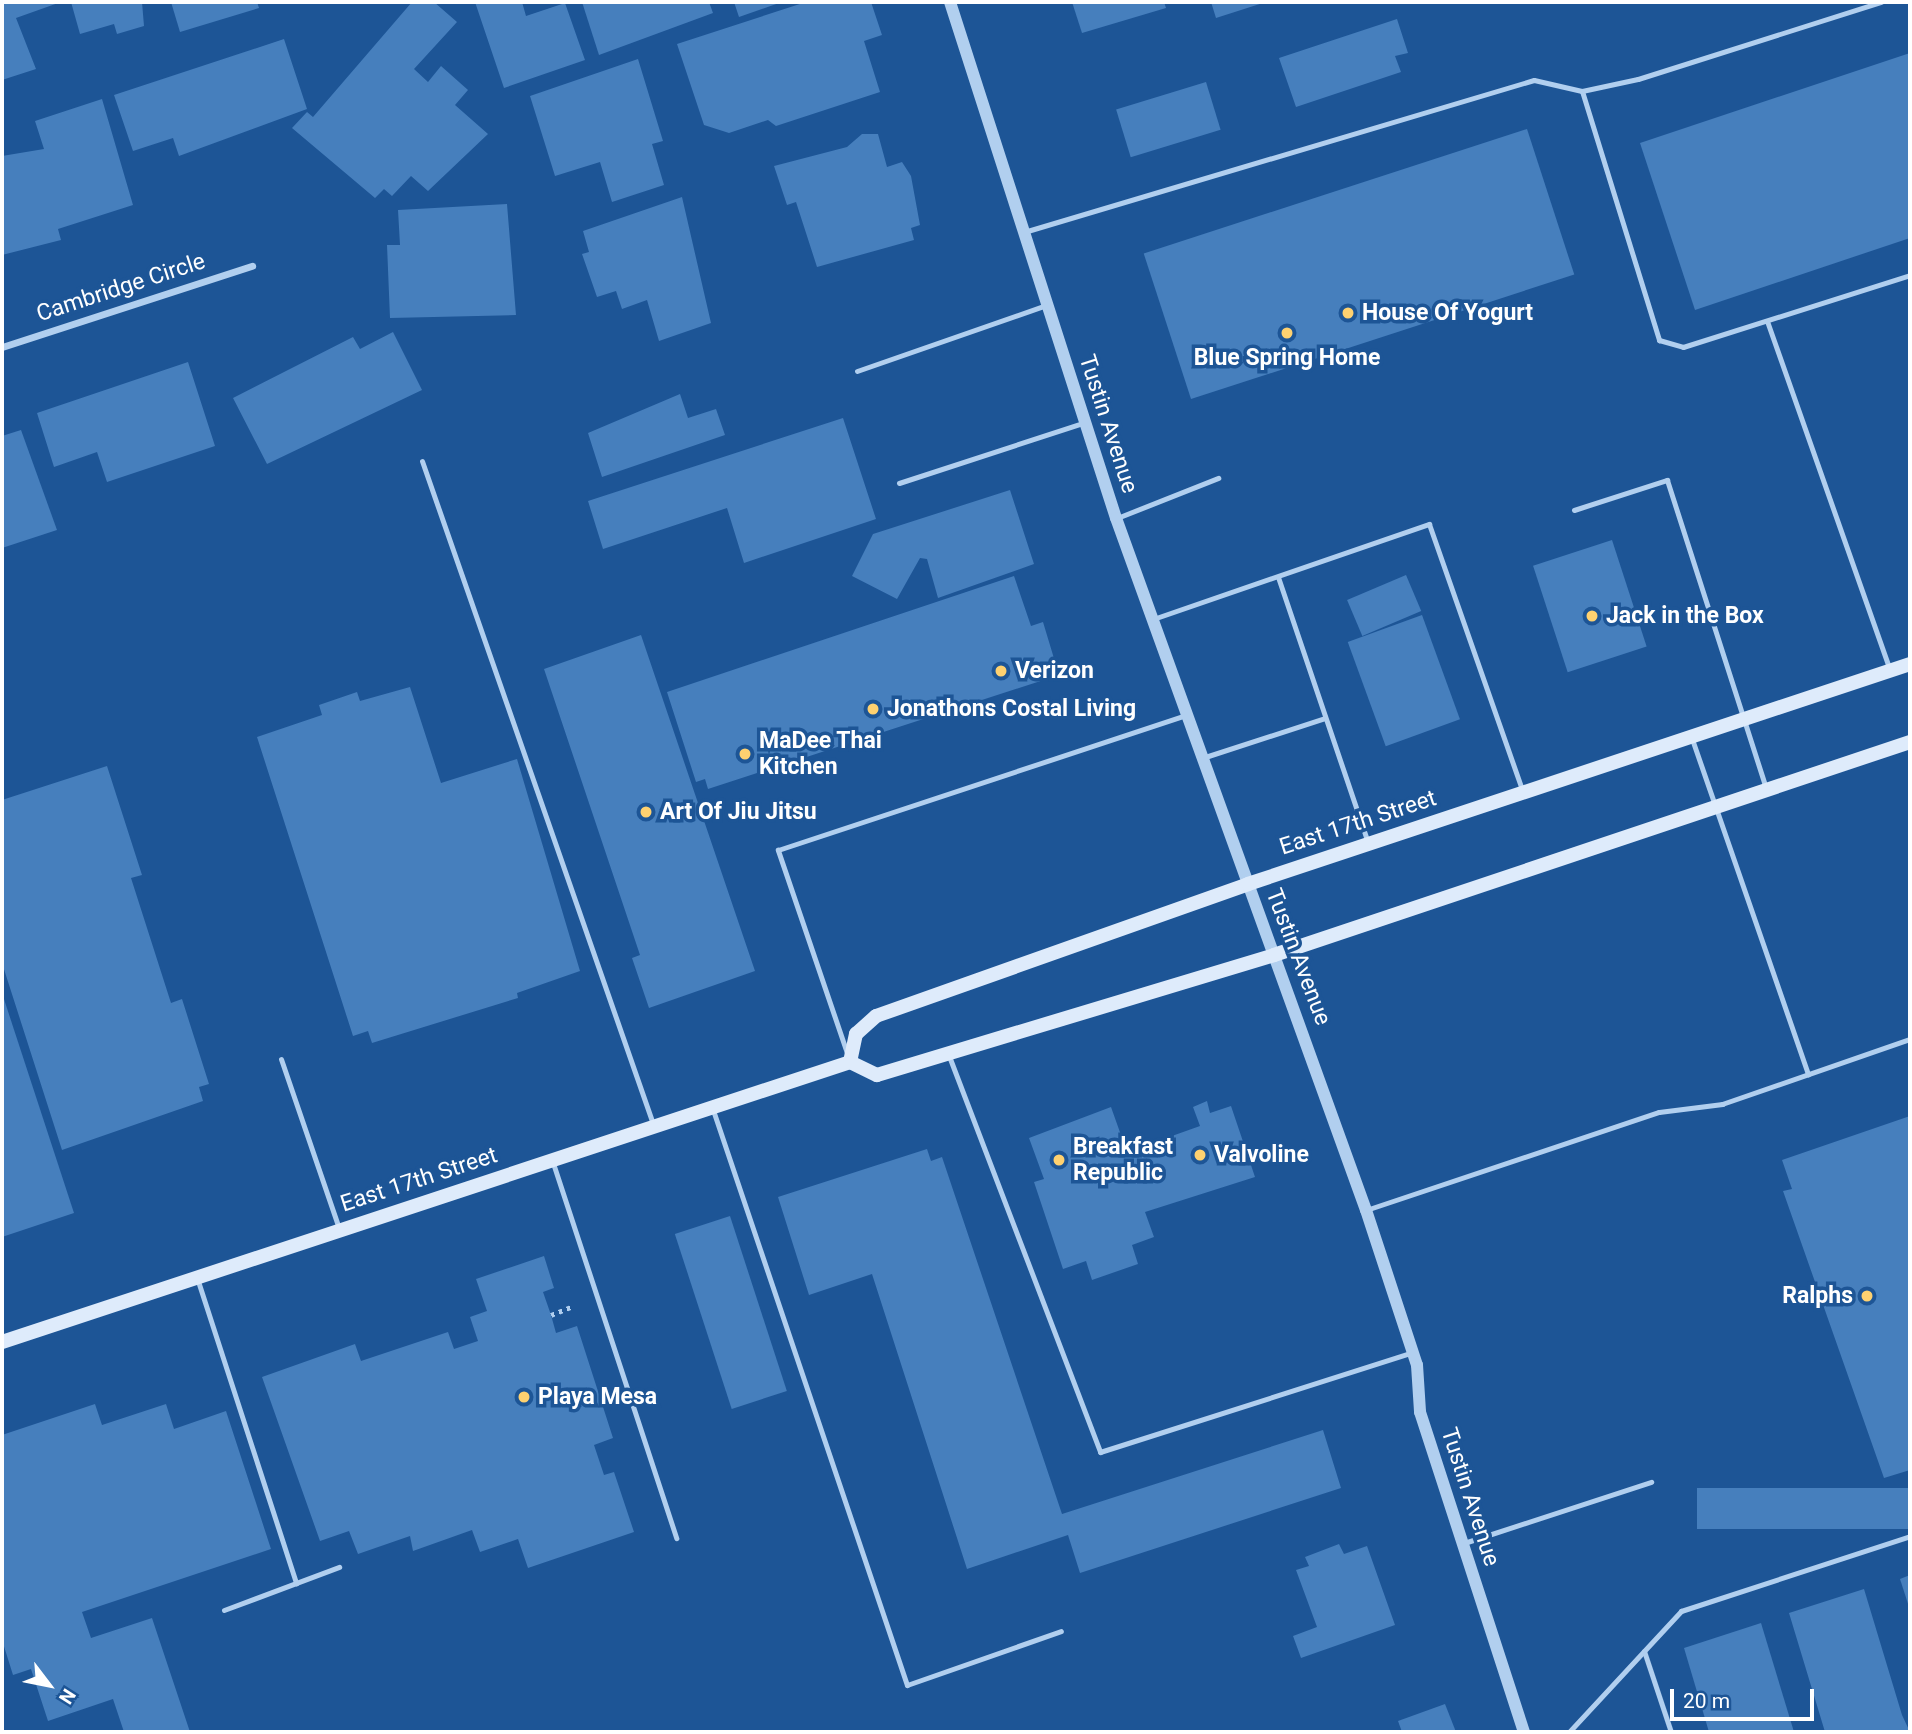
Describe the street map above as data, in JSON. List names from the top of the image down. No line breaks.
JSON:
{"streets":{"main road":["East 17th Street"],"street":["Cambridge Circle","Tustin Avenue"]},"crossings":[["Tustin Avenue","East 17th Street"]],"places":["House Of Yogurt","Blue Spring Home","Jack in the Box","Verizon","Jonathons Costal Living","MaDee Thai Kitchen","Art Of Jiu Jitsu","Valvoline","Breakfast Republic","Ralphs","Playa Mesa"],"scale_bar":"20 m","north":"bottom right"}
